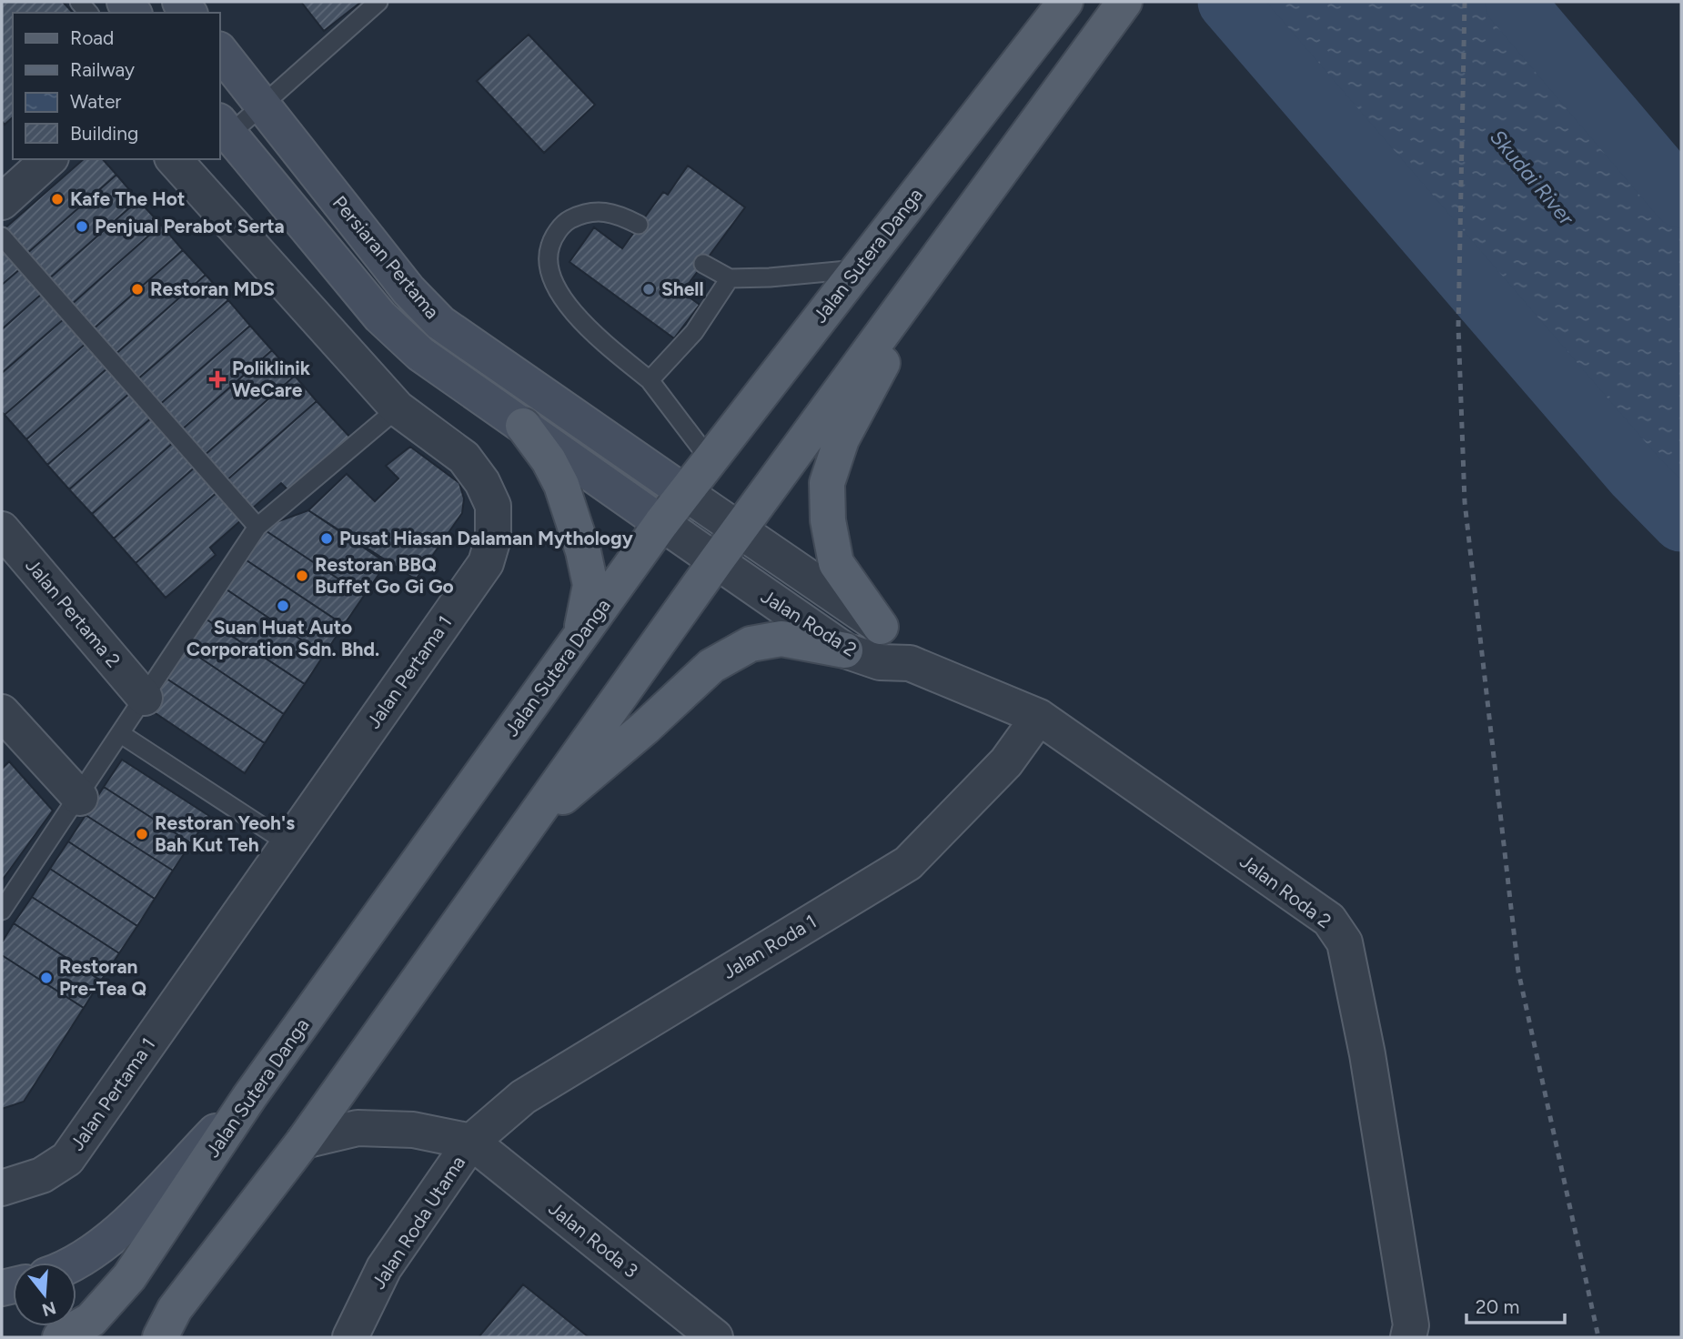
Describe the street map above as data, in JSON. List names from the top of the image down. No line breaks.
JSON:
{"streets":{"main road":["Jalan Sutera Danga"],"street":["Persiaran Pertama","Jalan Pertama 2","Jalan Roda 2","Jalan Pertama 1","Jalan Roda 1","Jalan Roda Utama","Jalan Roda 3"]},"crossings":[["Jalan Sutera Danga","Persiaran Pertama"],["Jalan Sutera Danga","Jalan Roda 2"],["Persiaran Pertama","Jalan Roda 2"],["Jalan Roda 2","Jalan Roda 1"],["Jalan Roda 1","Jalan Roda Utama"],["Jalan Roda 1","Jalan Roda 3"],["Jalan Roda Utama","Jalan Roda 3"]],"water":["Skudai River"],"places":{"other":["Kafe The Hot","Penjual Perabot Serta","Restoran MDS","Shell","Pusat Hiasan Dalaman Mythology","Restoran BBQ Buffet Go Gi Go","Suan Huat Auto Corporation Sdn. Bhd.","Restoran Yeoh's Bah Kut Teh","Restoran Pre-Tea Q"],"health":["Poliklinik WeCare"]},"legend":["Road","Railway","Water","Building"],"scale_bar":"20 m","north":"bottom"}
